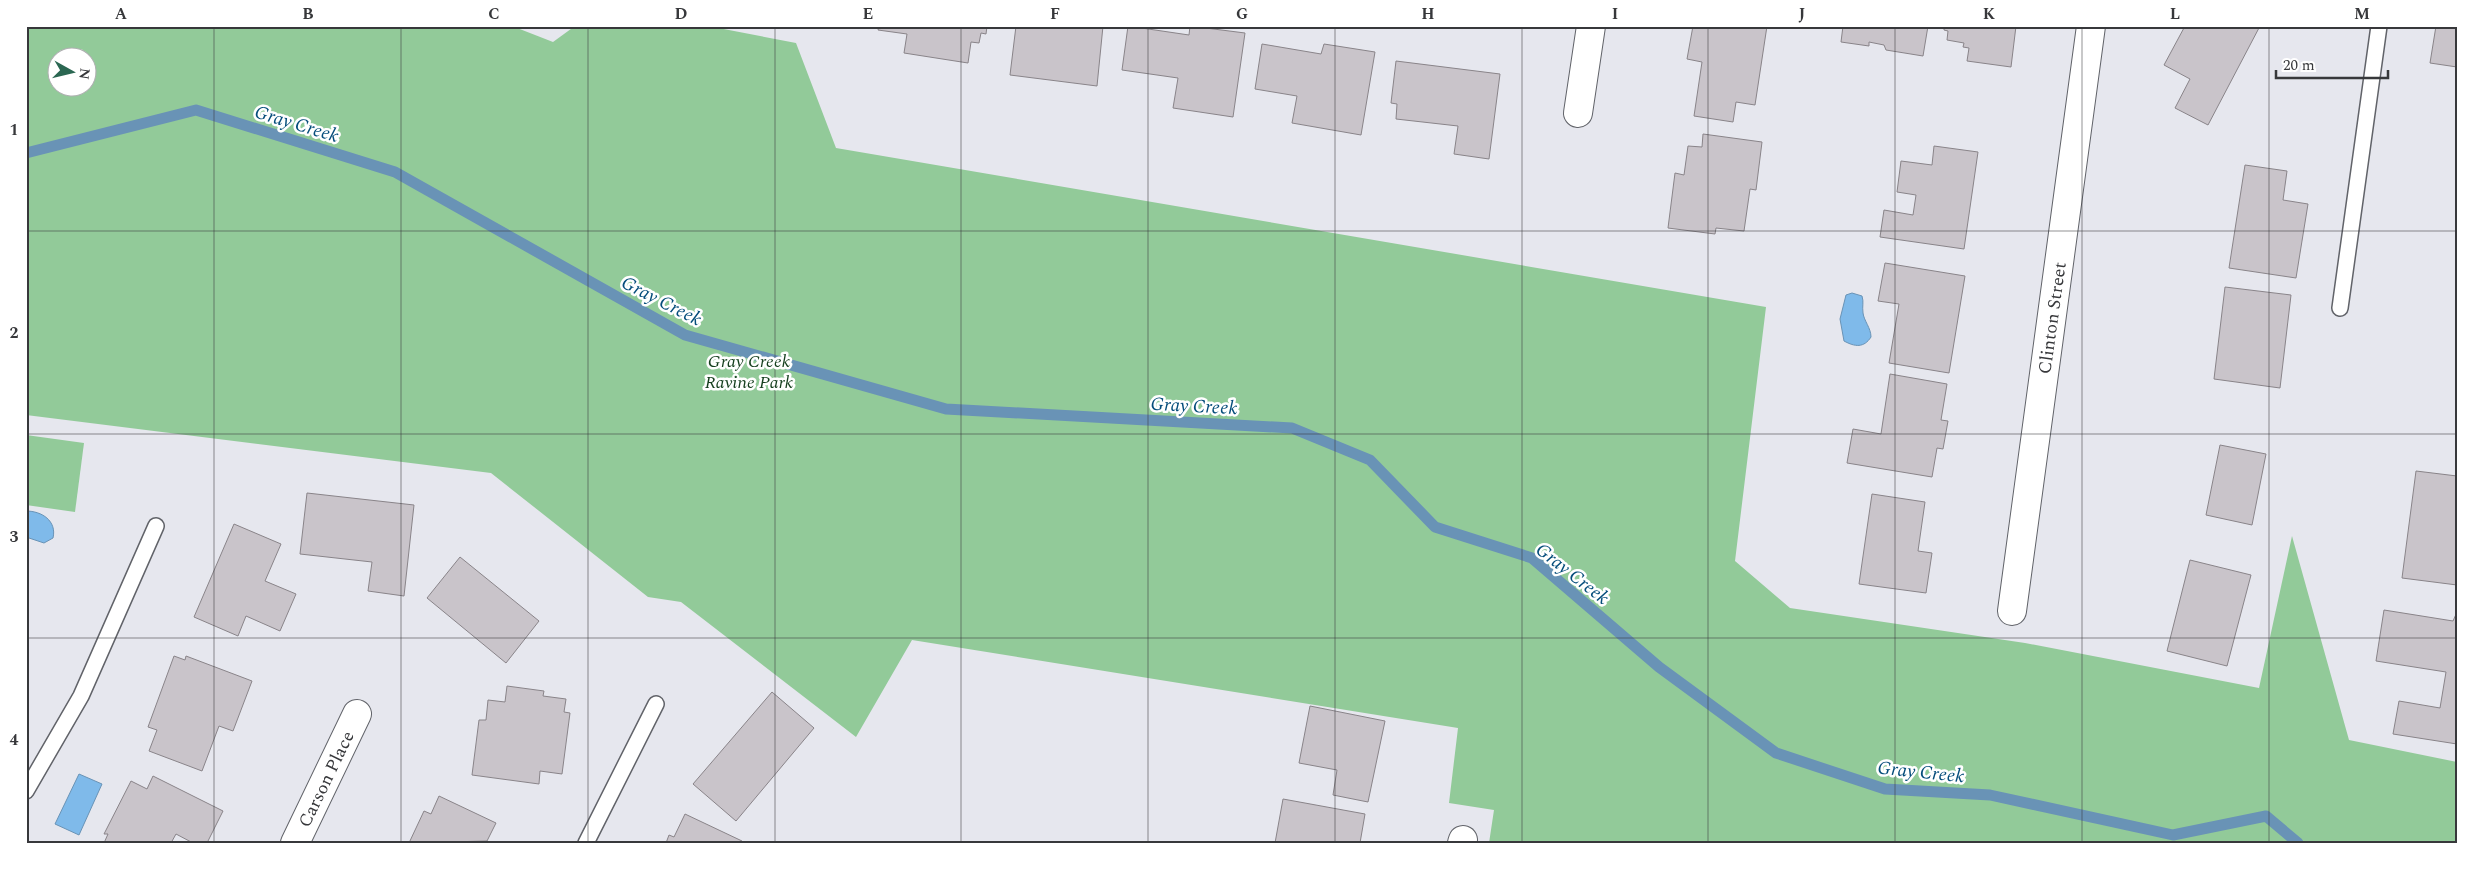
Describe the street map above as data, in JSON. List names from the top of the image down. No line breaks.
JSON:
{"streets":{"street":["Clinton Street","Carson Place"]},"water":["Gray Creek"],"parks":["Gray Creek Ravine Park"],"scale_bar":"20 m","north":"right","grid":{"columns":["A","B","C","D","E","F","G","H","I","J","K","L","M"],"rows":["1","2","3","4"]}}
